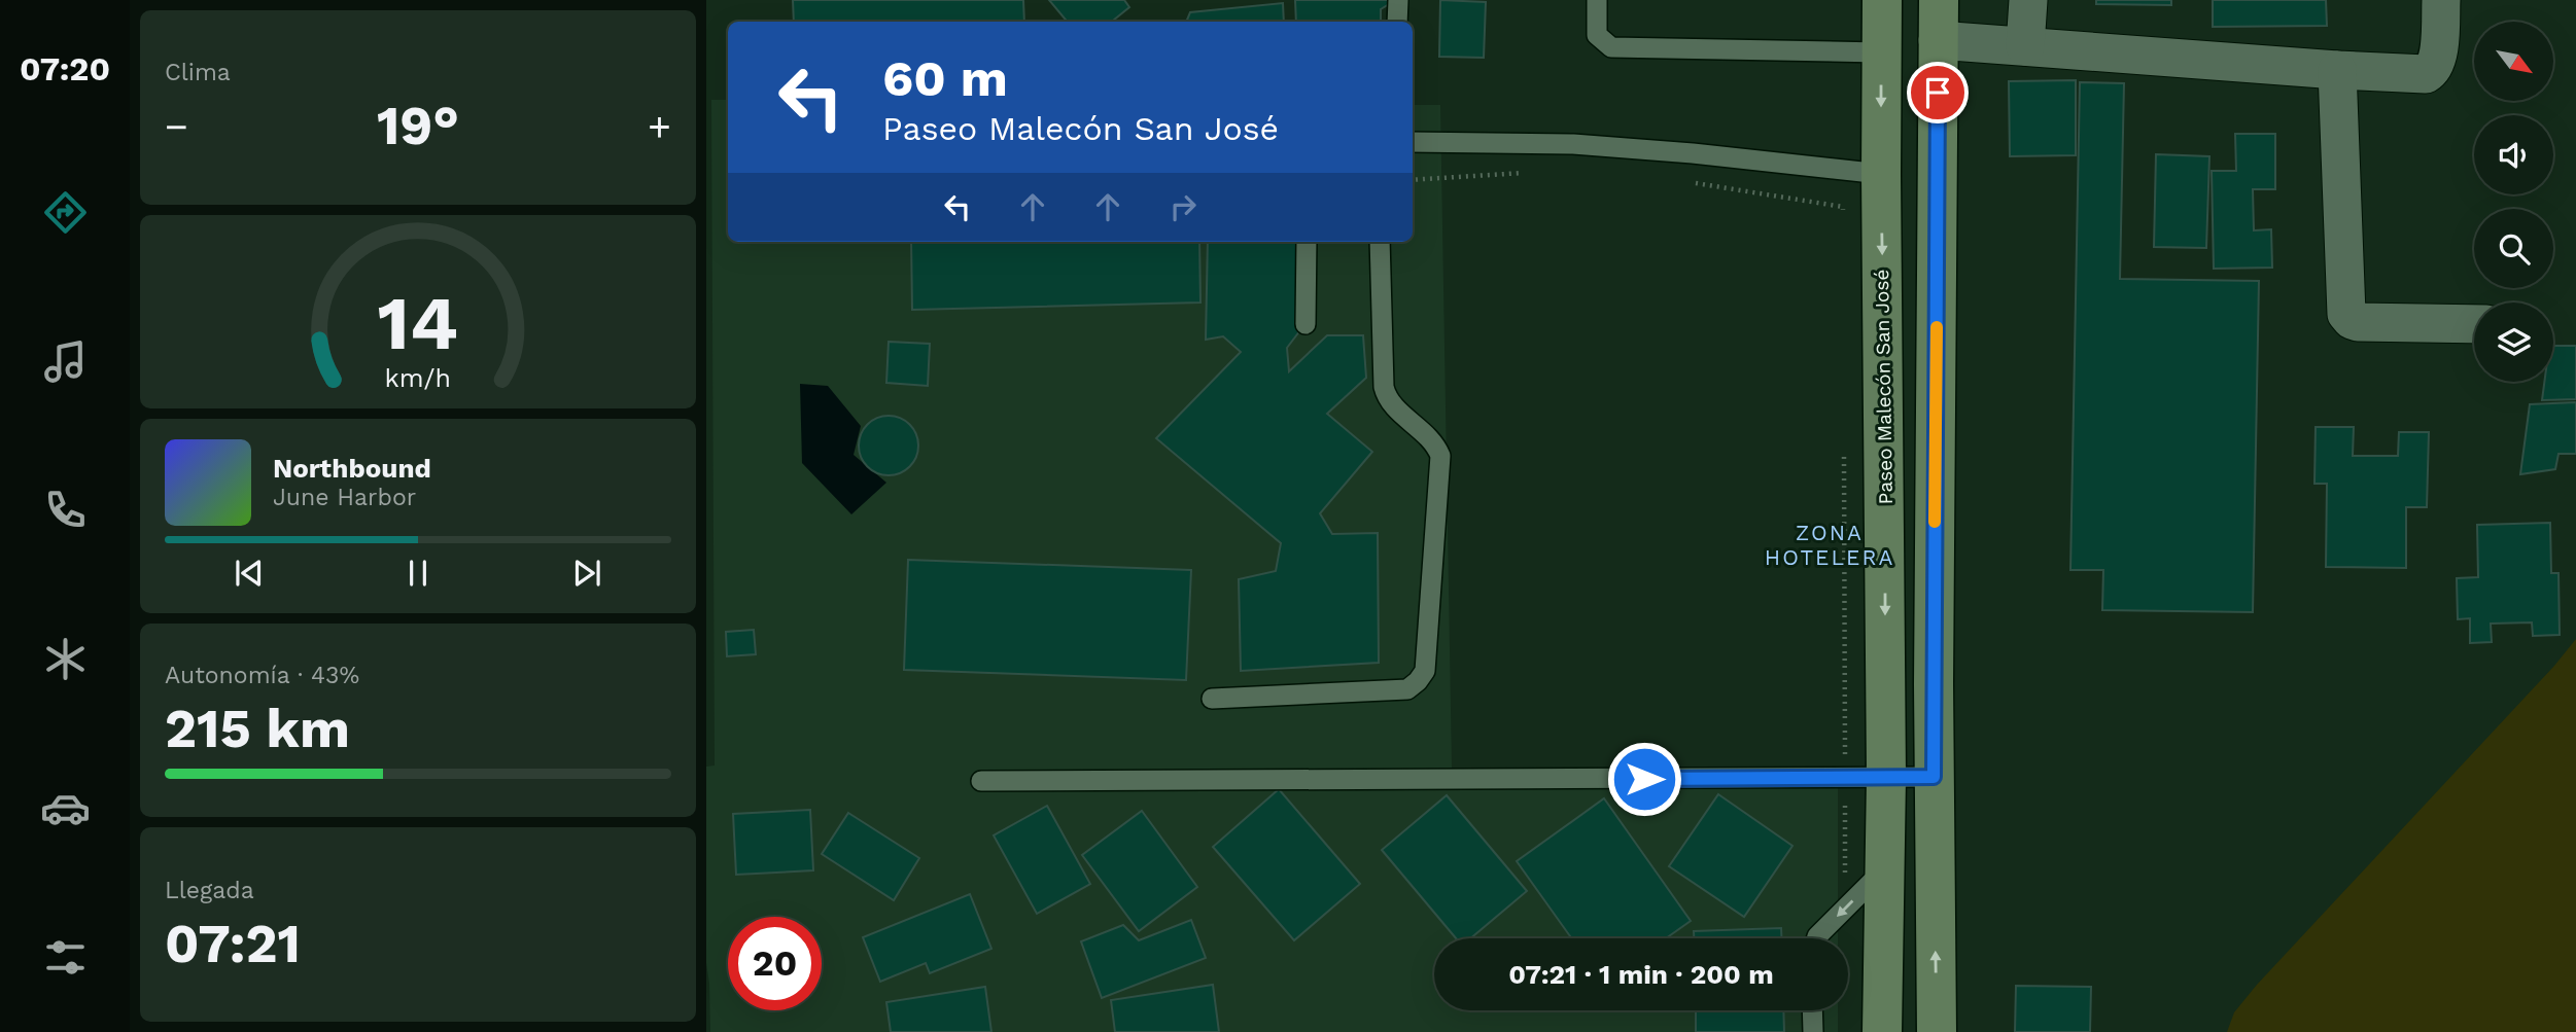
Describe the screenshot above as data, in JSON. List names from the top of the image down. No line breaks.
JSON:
{"streets":{"main road":["Paseo Malecón San José"]},"districts":["ZONA HOTELERA"],"north":"bottom right","page":{"tabs":"07:20","tile":["Clima",["Autonomía · 43%","215 km"],["Llegada","07:21"]],"turn":["60 m","Paseo Malecón San José"],"heat":["−","19°","+"],"song":["Northbound","June Harbor"],"limit":"20","trip":"07:21 · 1 min · 200 m","gauge":["14","km/h"]}}
